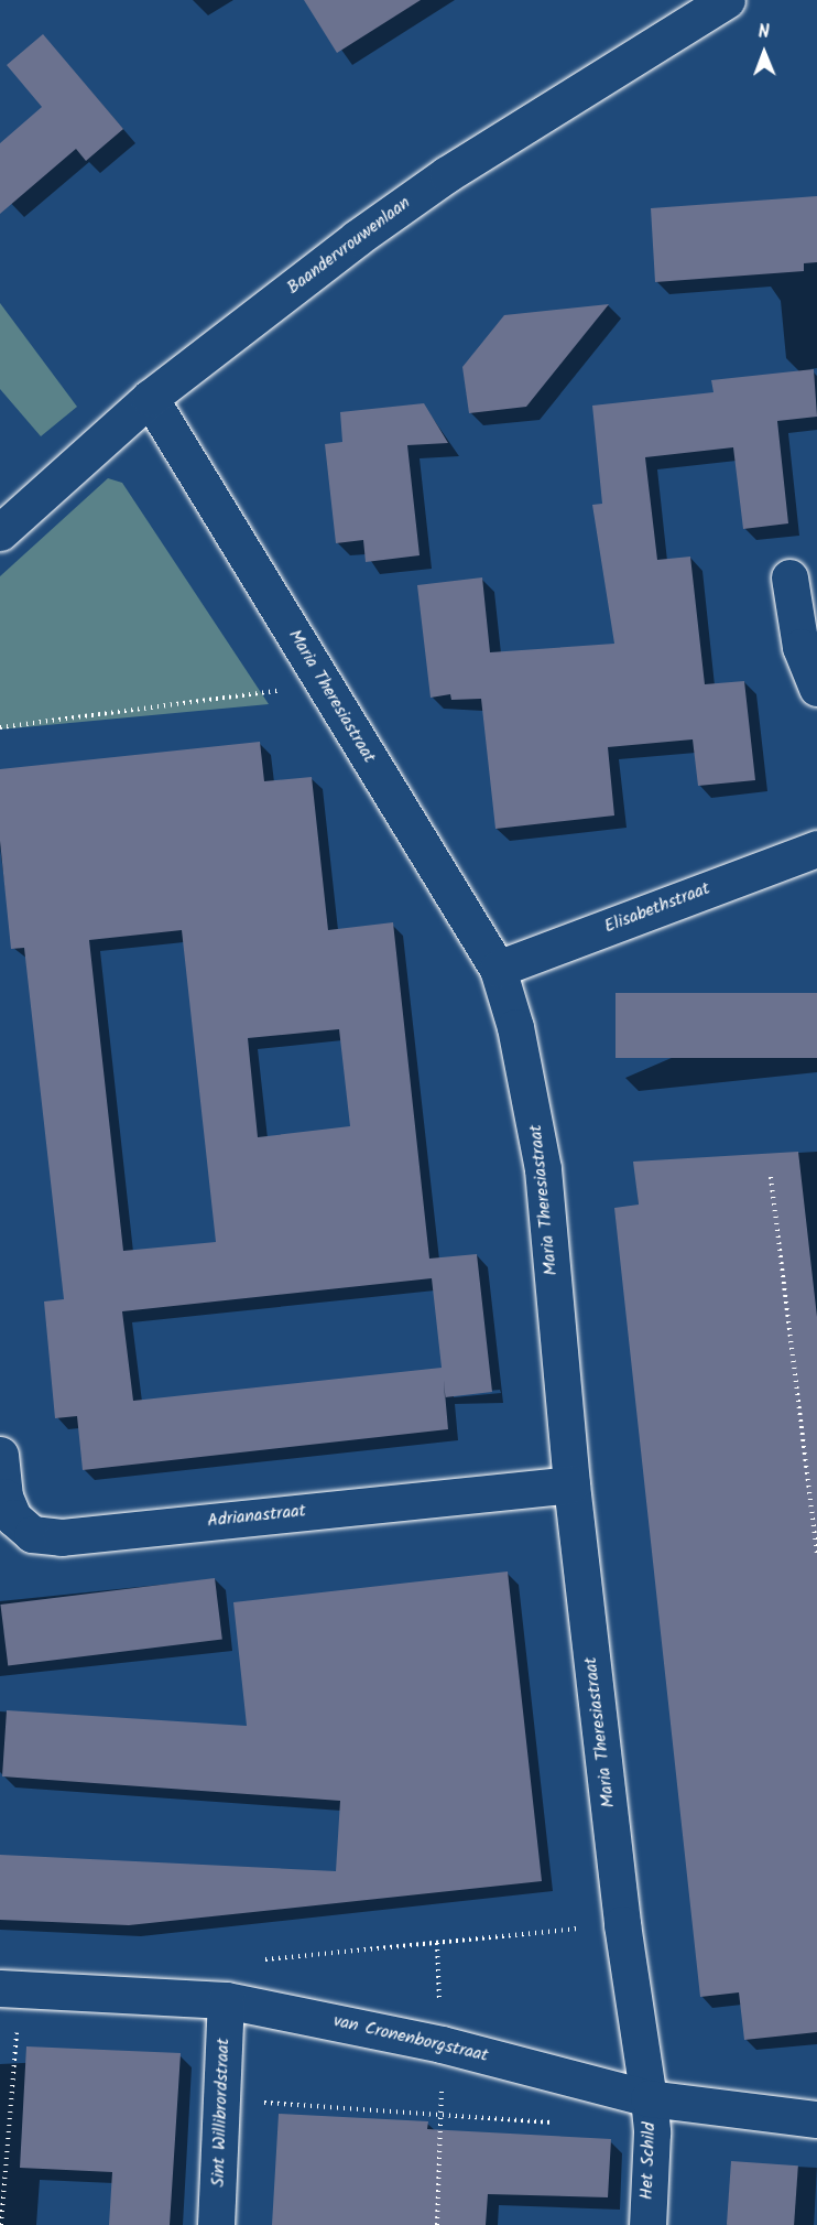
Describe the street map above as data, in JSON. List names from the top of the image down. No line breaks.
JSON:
{"streets":{"street":["Baandervrouwenlaan","Maria Theresiastraat","Elisabethstraat","Adrianastraat","van Cronenborgstraat","Sint Willibrordstraat","Het Schild"]},"crossings":[["Baandervrouwenlaan","Maria Theresiastraat"],["Maria Theresiastraat","Elisabethstraat"],["Maria Theresiastraat","Adrianastraat"],["Maria Theresiastraat","van Cronenborgstraat"],["Maria Theresiastraat","Het Schild"],["van Cronenborgstraat","Sint Willibrordstraat"],["van Cronenborgstraat","Het Schild"]],"north":"top"}
